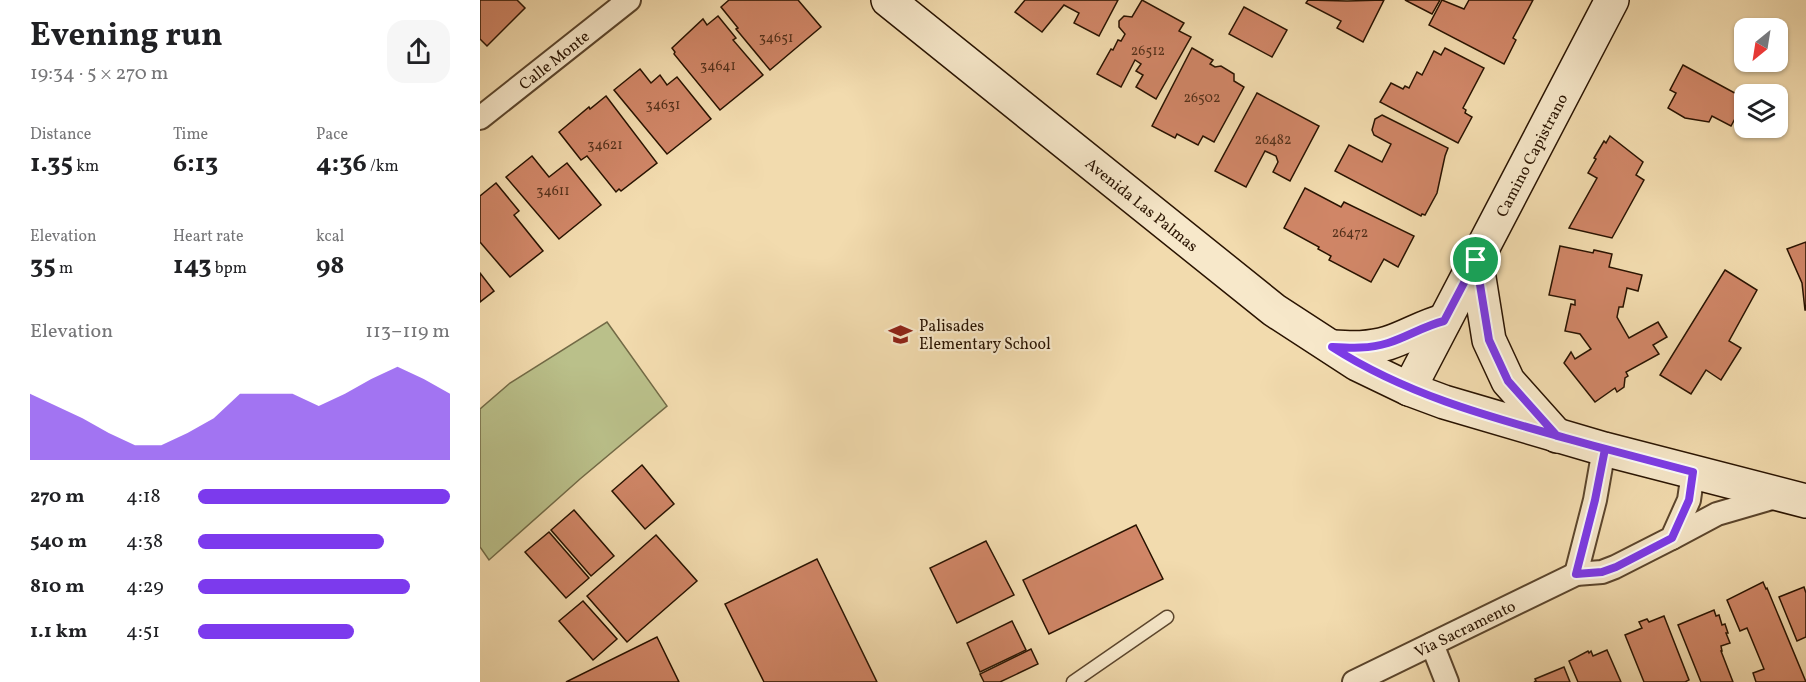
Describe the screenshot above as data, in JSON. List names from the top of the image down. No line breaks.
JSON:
{"streets":{"main road":["Camino Capistrano","Avenida Las Palmas"],"street":["Calle Monte","Via Sacramento"]},"crossings":[["Camino Capistrano","Avenida Las Palmas"]],"places":{"school or university":["Palisades Elementary School"]},"house_numbers":["34651","26512","34641","26502","34631","26482","34621","34611","26472"],"north":"bottom left","page":{"heading":["Evening run","19:34 · 5 × 270 m"],"stats":[["Distance","1.35 km"],["Time","6:13"],["Pace","4:36 /km"],["Elevation","35 m"],["Heart rate","143 bpm"],["kcal","98"]],"chart":["Elevation","113–119 m"],"list":[{"name":"270 m","note":"4:18"},{"name":"540 m","note":"4:38"},{"name":"810 m","note":"4:29"},{"name":"1.1 km","note":"4:51"}]}}
